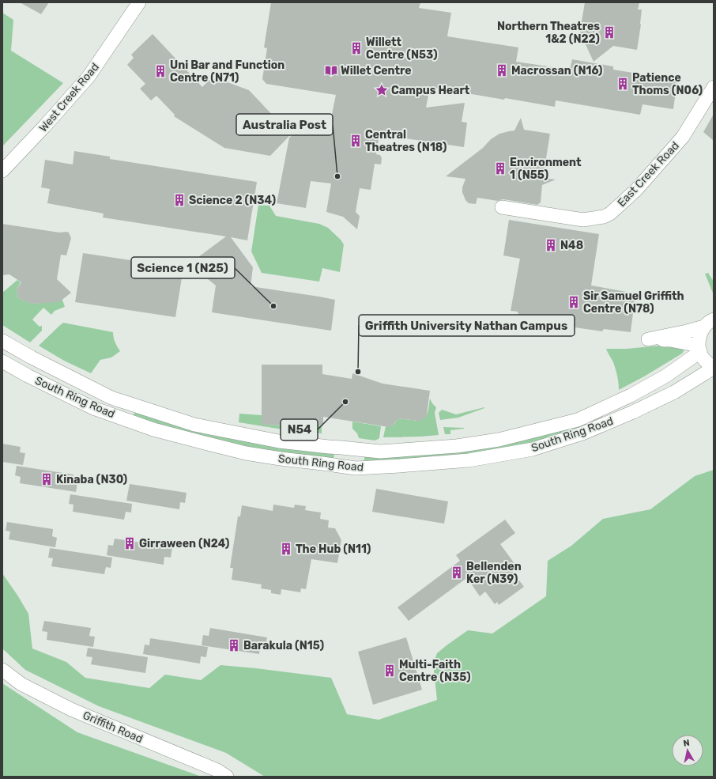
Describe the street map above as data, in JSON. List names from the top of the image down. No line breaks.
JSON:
{"streets":{"street":["West Creek Road","East Creek Road","South Ring Road","Griffith Road"]},"places":{"building":["Northern Theatres 1&2 (N22)","Willett Centre (N53)","Macrossan (N16)","Uni Bar and Function Centre (N71)","Patience Thoms (N06)","Central Theatres (N18)","Environment 1 (N55)","Science 2 (N34)","N48","Sir Samuel Griffith Centre (N78)","Kinaba (N30)","Girraween (N24)","The Hub (N11)","Bellenden Ker (N39)","Barakula (N15)","Multi-Faith Centre (N35)"],"library":["Willet Centre"],"place":["Campus Heart"],"other":["Australia Post","Science 1 (N25)","Griffith University Nathan Campus","N54"]},"north":"top"}
